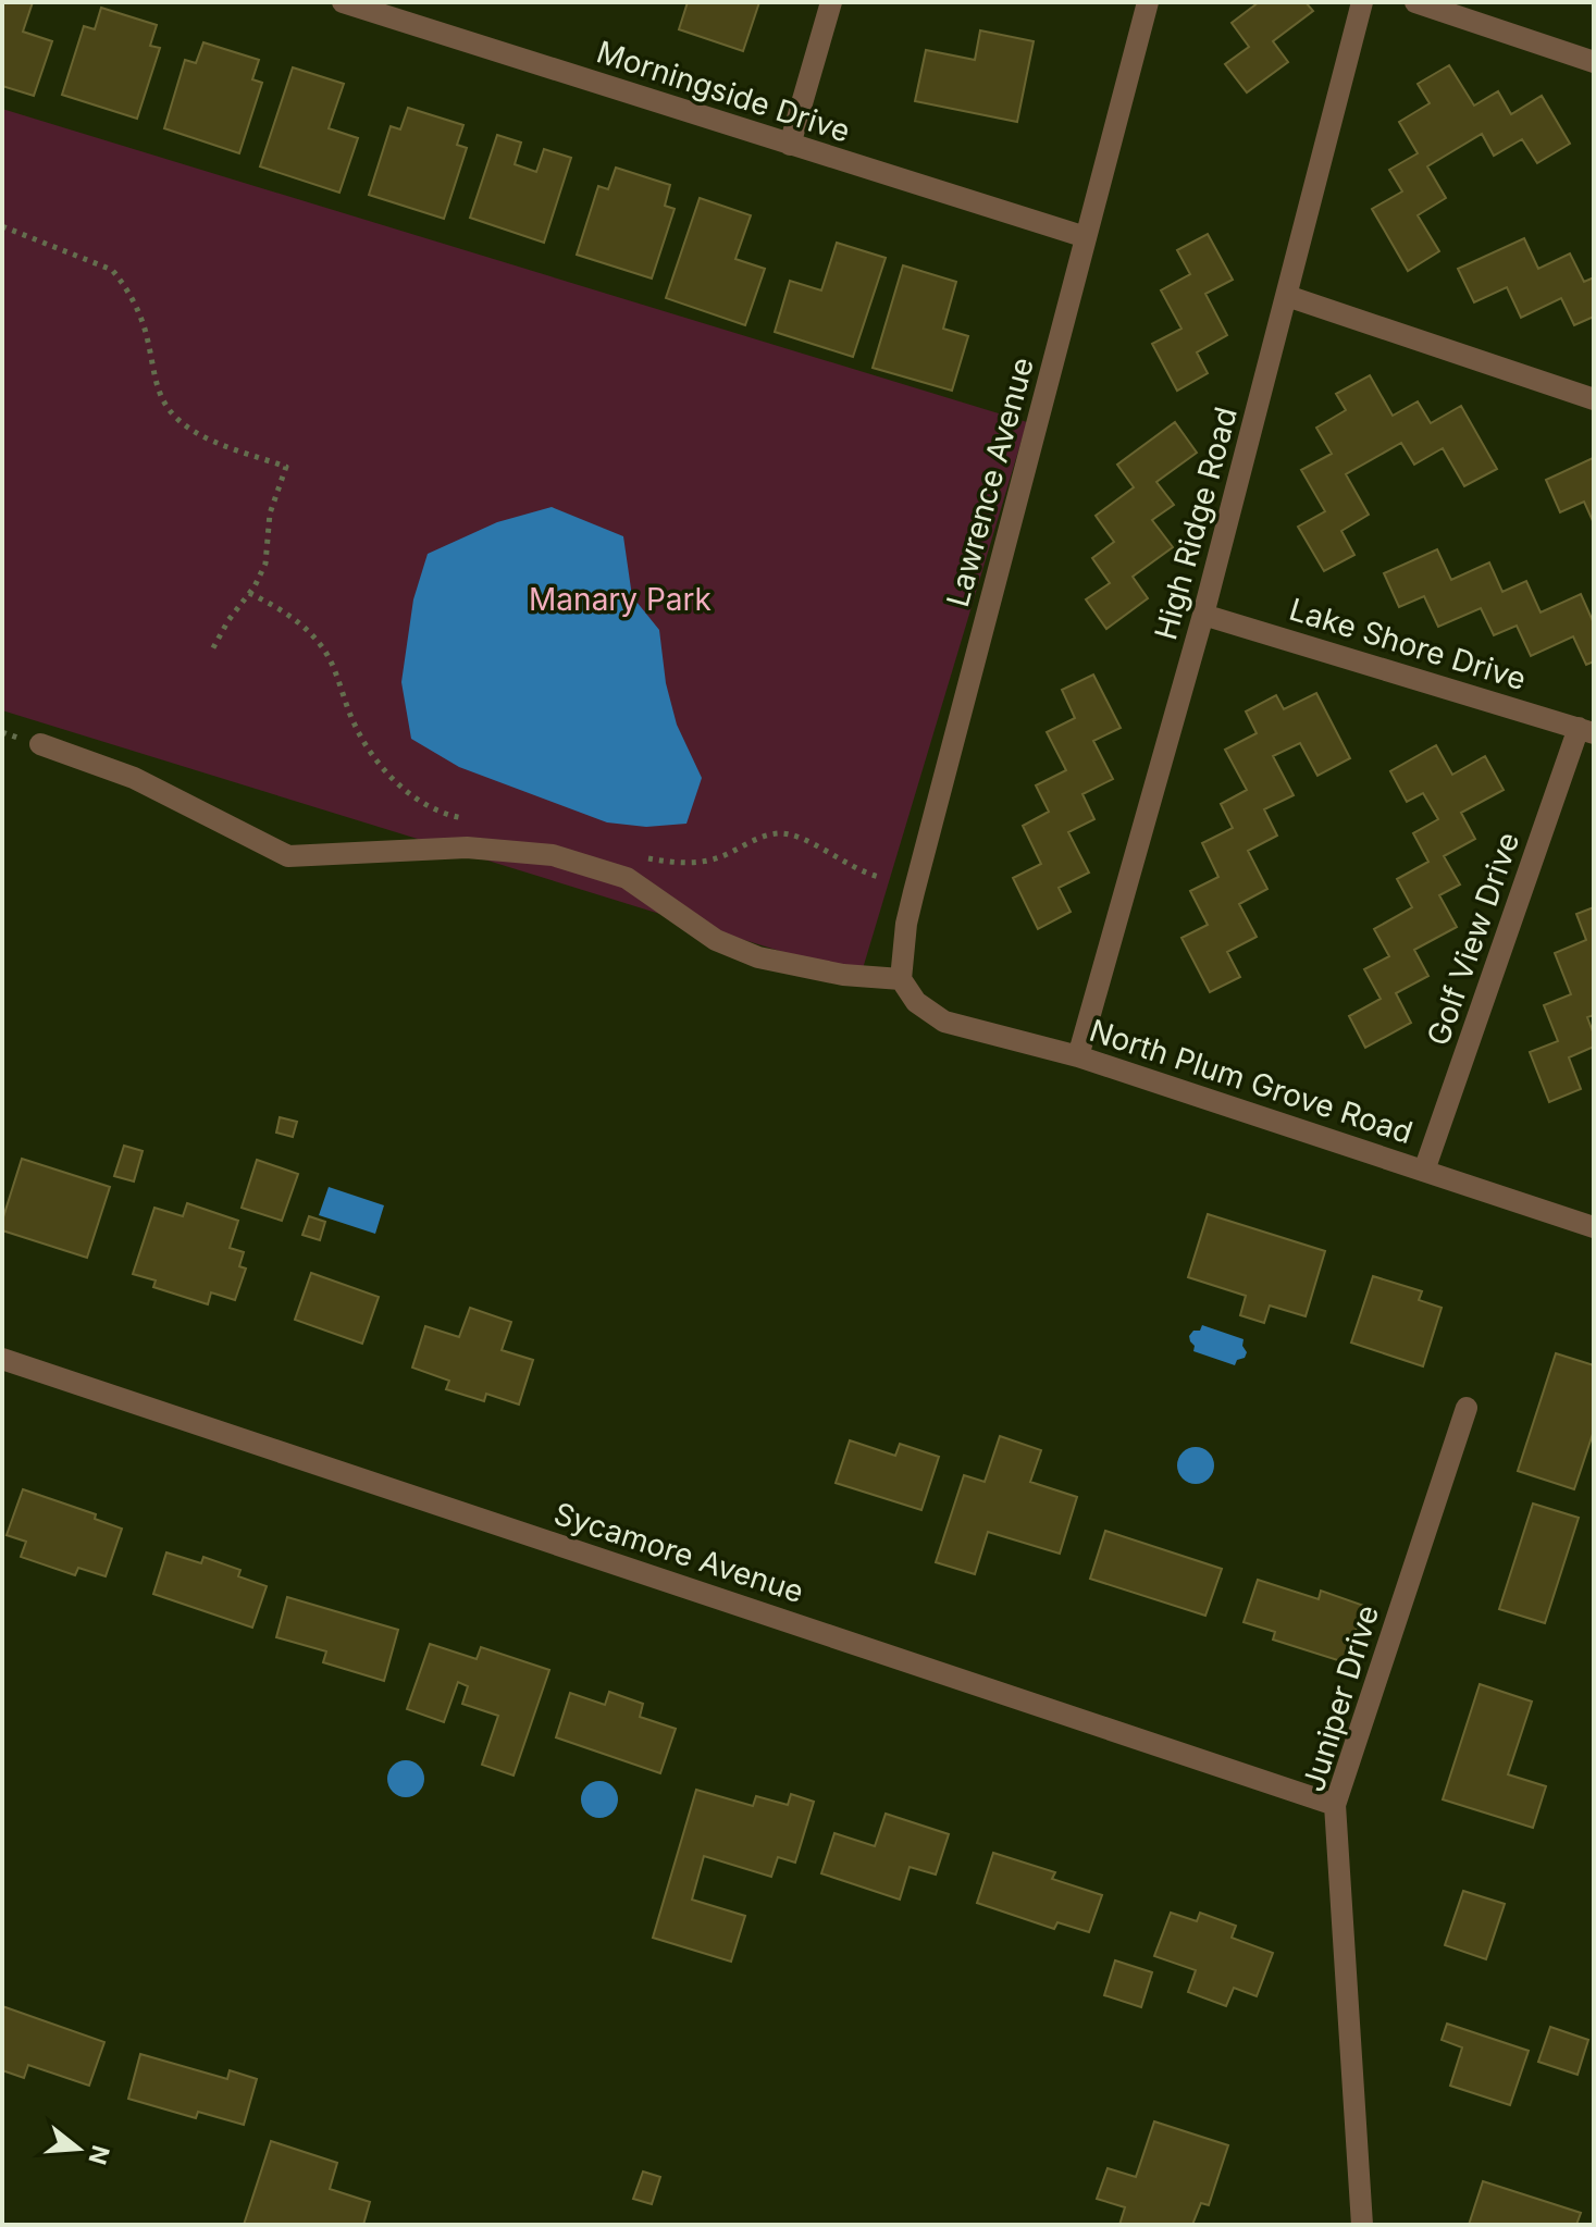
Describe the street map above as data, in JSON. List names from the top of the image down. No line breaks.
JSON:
{"streets":{"street":["Morningside Drive","Lawrence Avenue","High Ridge Road","Lake Shore Drive","Golf View Drive","North Plum Grove Road","Sycamore Avenue","Juniper Drive"]},"crossings":[["Morningside Drive","Lawrence Avenue"],["Lawrence Avenue","North Plum Grove Road"],["High Ridge Road","Lake Shore Drive"],["High Ridge Road","North Plum Grove Road"],["Lake Shore Drive","Golf View Drive"],["Golf View Drive","North Plum Grove Road"],["Sycamore Avenue","Juniper Drive"]],"parks":["Manary Park"],"north":"right"}
